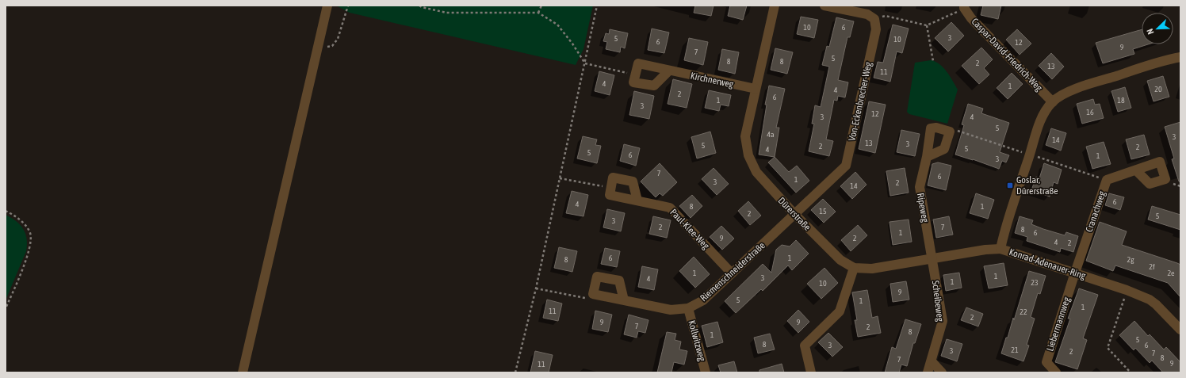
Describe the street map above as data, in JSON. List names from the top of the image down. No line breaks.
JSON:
{"streets":{"street":["Caspar-David-Friedrich-Weg","Kirchnerweg","Von-Eckenbrecher-Weg","Ripeweg","Cranachweg","Dürerstraße","Paul-Klee-Weg","Konrad-Adenauer-Ring","Riemenschneiderstraße","Scheibeweg","Liebermannweg","Kollwitzweg"]},"crossings":[["Caspar-David-Friedrich-Weg","Konrad-Adenauer-Ring"],["Kirchnerweg","Dürerstraße"],["Von-Eckenbrecher-Weg","Dürerstraße"],["Von-Eckenbrecher-Weg","Riemenschneiderstraße"],["Ripeweg","Dürerstraße"],["Ripeweg","Scheibeweg"],["Cranachweg","Konrad-Adenauer-Ring"],["Cranachweg","Liebermannweg"],["Dürerstraße","Konrad-Adenauer-Ring"],["Dürerstraße","Riemenschneiderstraße"],["Dürerstraße","Scheibeweg"],["Paul-Klee-Weg","Riemenschneiderstraße"],["Konrad-Adenauer-Ring","Liebermannweg"],["Riemenschneiderstraße","Kollwitzweg"]],"places":{"transit":["Goslar, Dürerstraße"]},"house_numbers":["10","6","3","5","10","6","12","9","7","5","8","8","2","13","11","4","1","20","4","2","6","1","18","3","16","12","3","4","5","4a","3","14","13","3","5","2","2","5","4","5","6","1","3","7","6","1","3","2","14","6","4","8","1","15","2","5","3","2","7","8","1","6","9","2","4","2","6","1","8","2g","2f","1","2e","1","3","4","1","23","10","9","5","1","1","11","22","2","9","9","7","2","8","1","5","8","3","6","21","3","2","7","8","7","9","11"],"north":"bottom left"}
